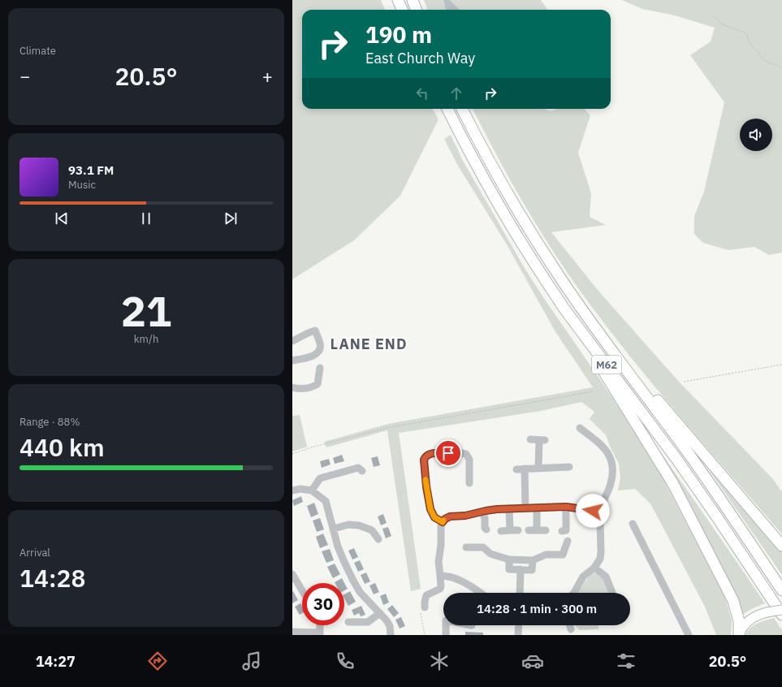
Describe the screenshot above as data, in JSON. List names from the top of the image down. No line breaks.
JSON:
{"streets":{"highway":["M62"]},"districts":["LANE END"],"page":{"tile":["Climate",["21","km/h"],["Range · 88%","440 km"],["Arrival","14:28"]],"turn":["190 m","East Church Way"],"heat":["−","20.5°","+"],"song":["93.1 FM","Music"],"limit":"30","trip":"14:28 · 1 min · 300 m","tabs":["14:27","20.5°"]}}
